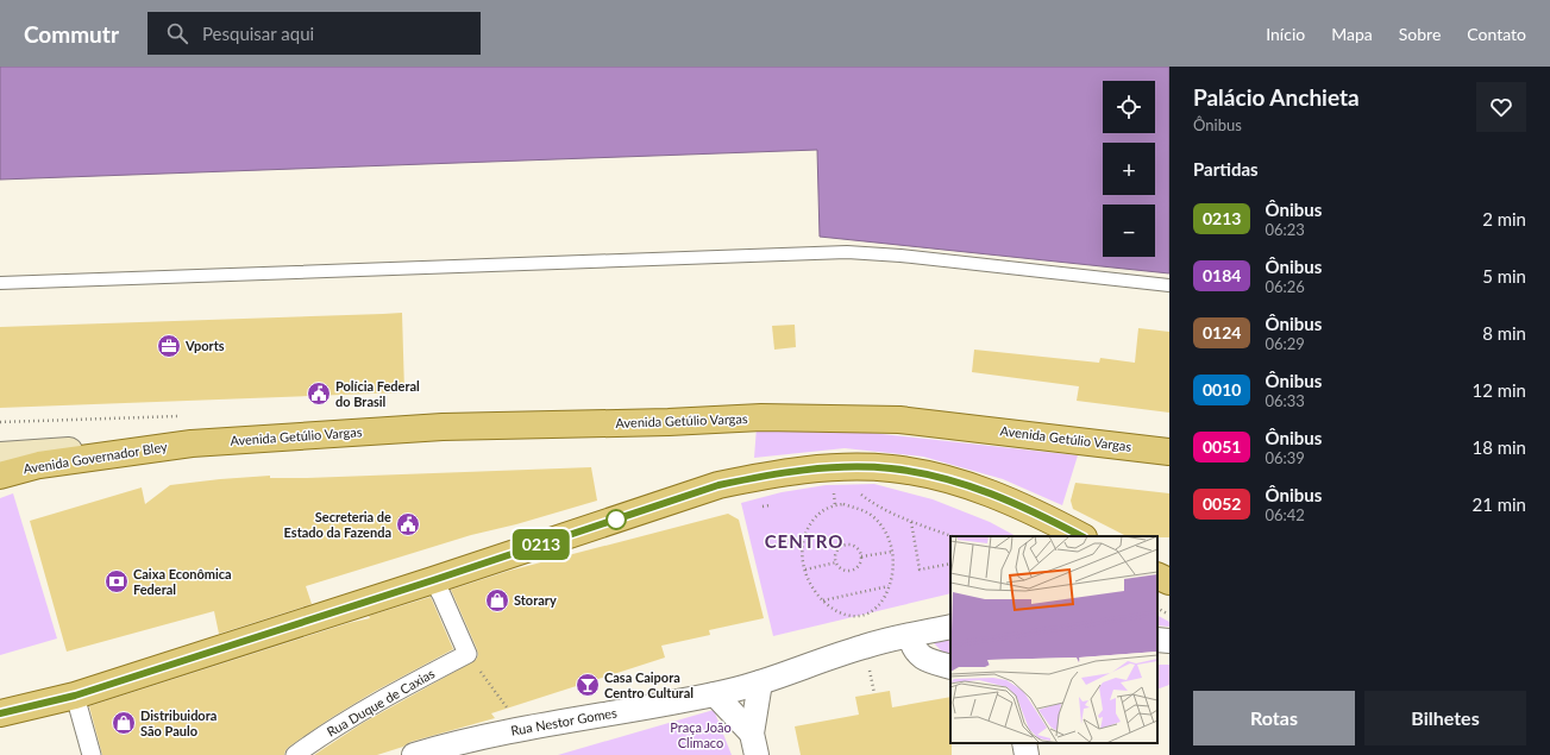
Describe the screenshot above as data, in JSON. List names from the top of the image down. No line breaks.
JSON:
{"streets":{"main road":["Avenida Getúlio Vargas","Avenida Governador Bley"],"street":["Rua Duque de Caxias","Rua Nestor Gomes"]},"crossings":[["Avenida Getúlio Vargas","Avenida Governador Bley"]],"districts":["CENTRO"],"parks":["Praça João Climaco"],"places":{"office":["Vports"],"public building":["Polícia Federal do Brasil","Secreteria de Estado da Fazenda"],"bank":["Caixa Econômica Federal"],"shop":["Storary","Distribuidora São Paulo"],"bar":["Casa Caipora Centro Cultural"]},"lines":["bus line 0213"],"page":{"header":"Commutr","search":"Pesquisar aqui","nav":["Início","Mapa","Sobre","Contato"],"on_map":"0213","heading":[["Palácio Anchieta","Ônibus"],"Partidas"],"map_buttons":["+","−"],"list":[{"mark":"0213","name":"Ônibus","note":"06:23","value":"2 min"},{"mark":"0184","name":"Ônibus","note":"06:26","value":"5 min"},{"mark":"0124","name":"Ônibus","note":"06:29","value":"8 min"},{"mark":"0010","name":"Ônibus","note":"06:33","value":"12 min"},{"mark":"0051","name":"Ônibus","note":"06:39","value":"18 min"},{"mark":"0052","name":"Ônibus","note":"06:42","value":"21 min"}],"buttons":["Rotas","Bilhetes"]}}
